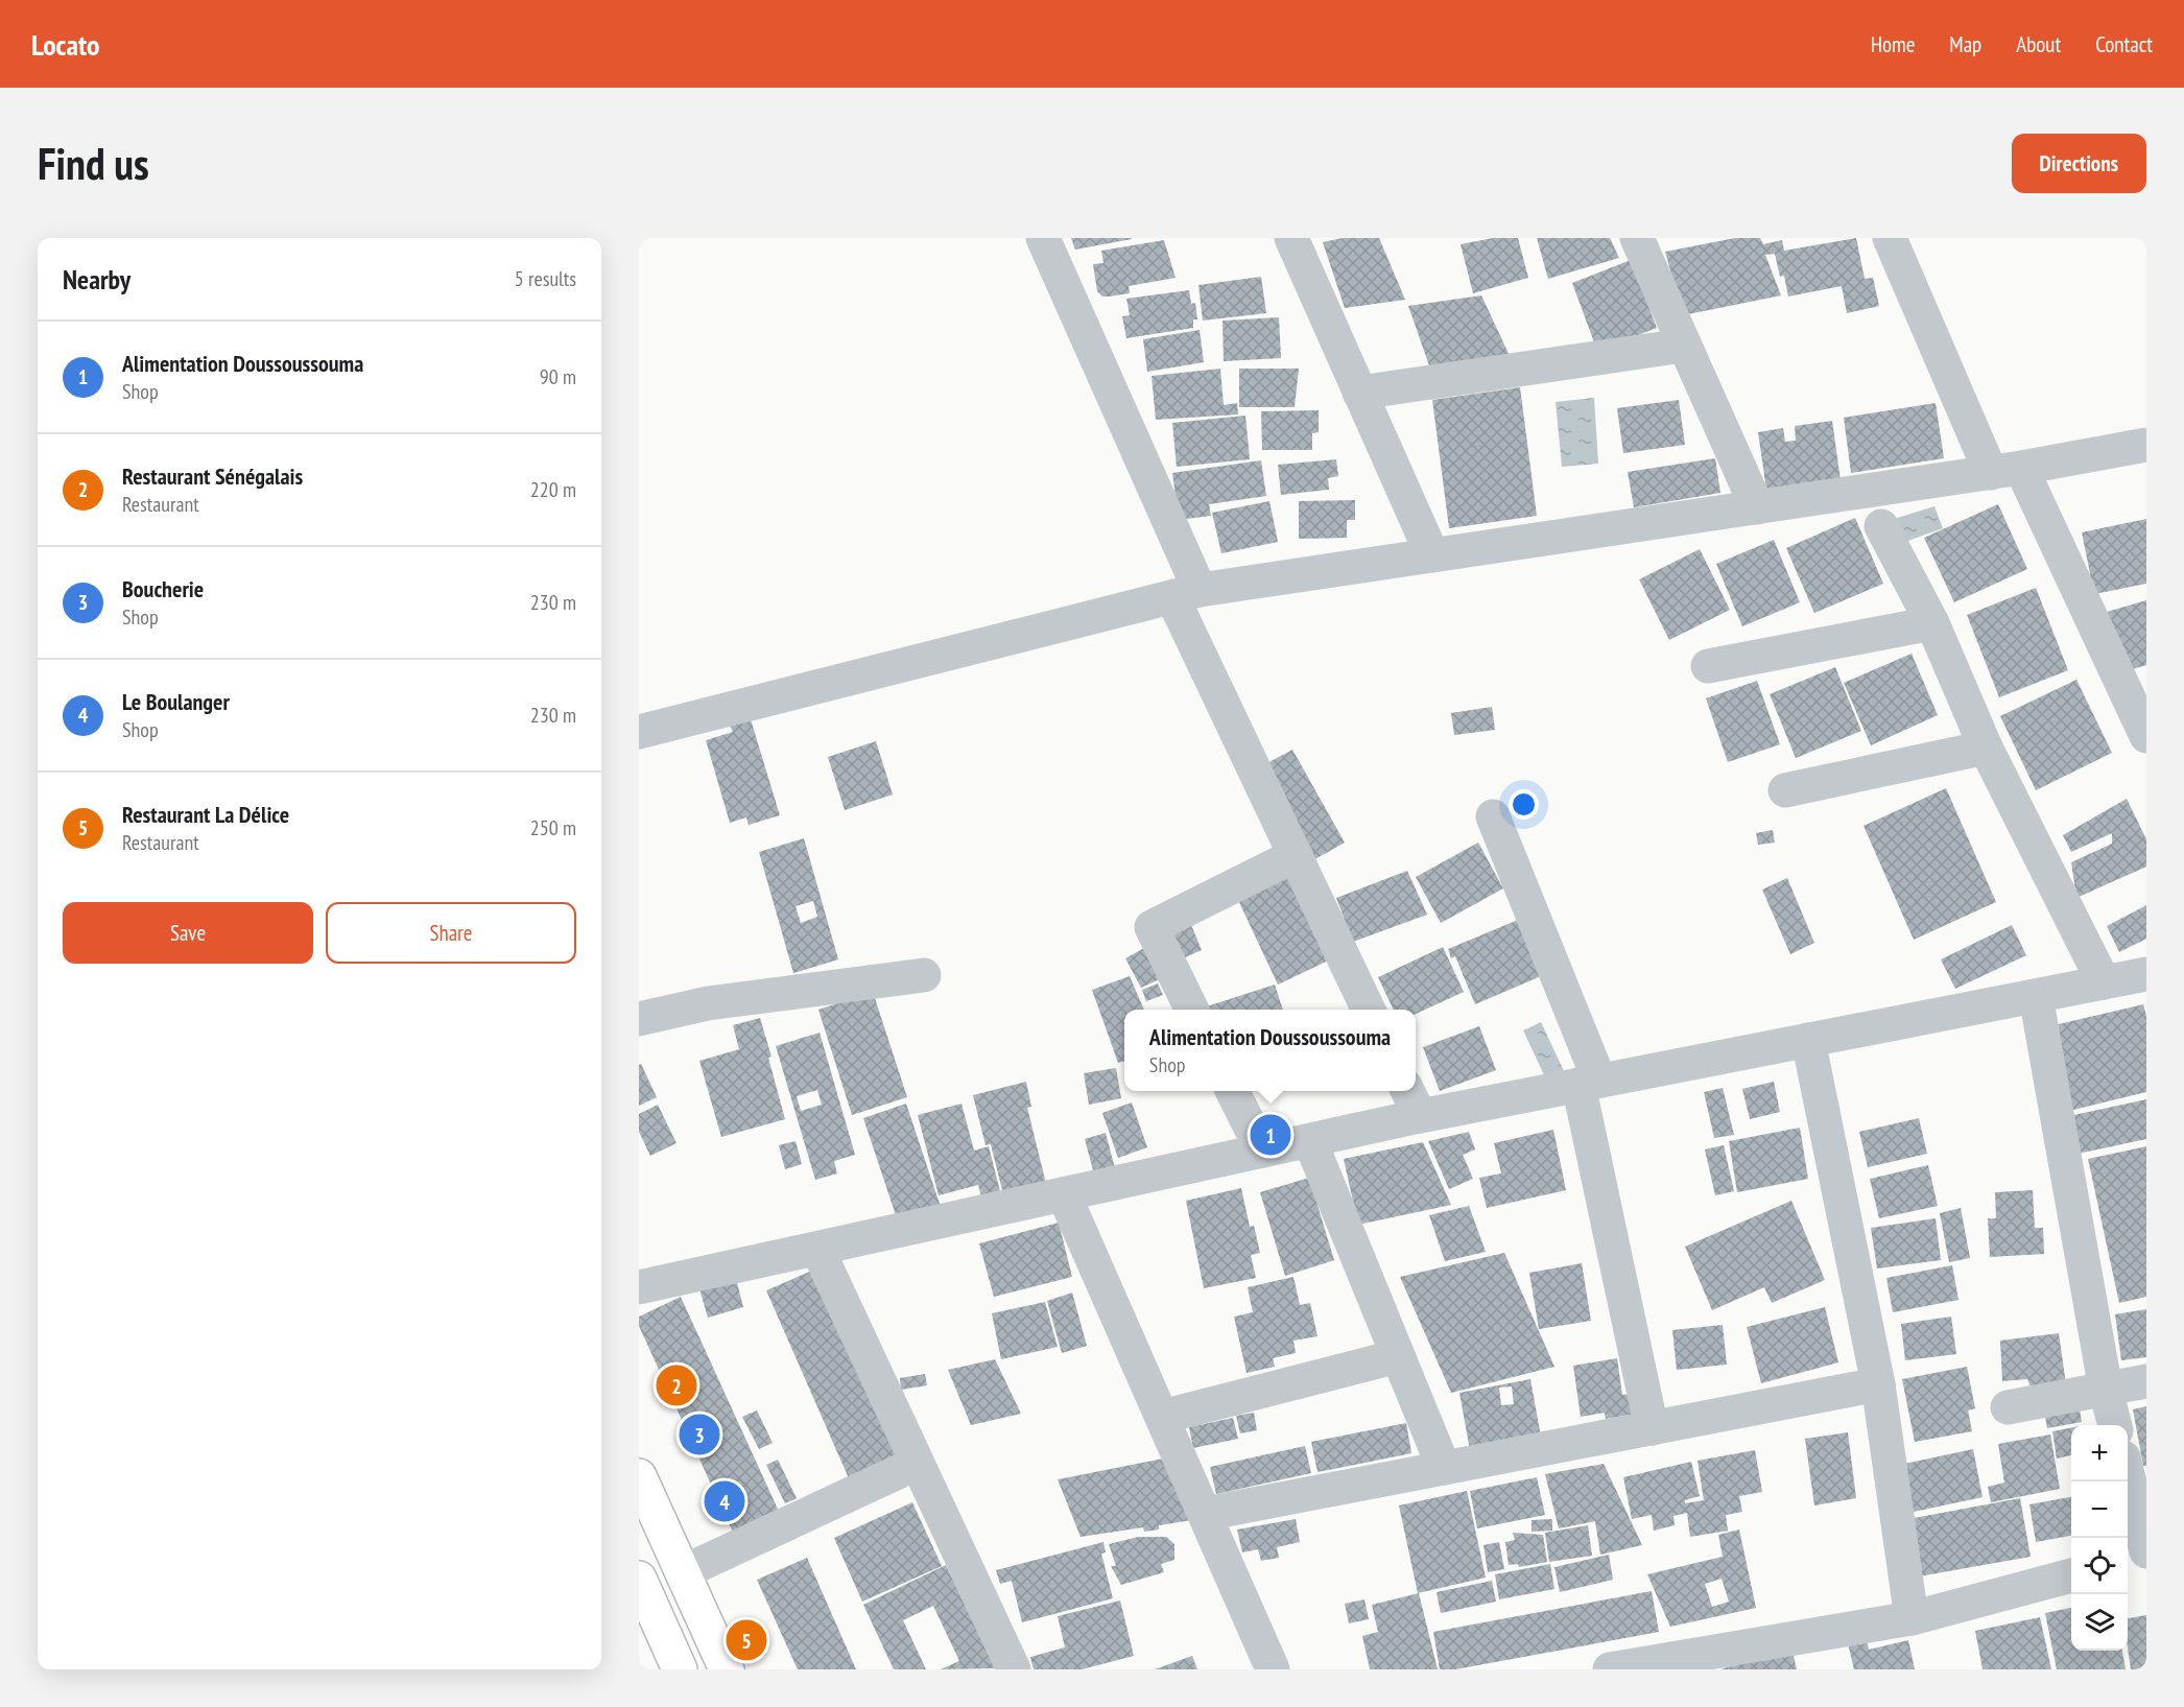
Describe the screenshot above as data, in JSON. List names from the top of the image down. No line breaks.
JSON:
{"page":{"header":"Locato","nav":["Home","Map","About","Contact"],"buttons":["Directions",["Save","Share"]],"title":"Find us","heading":["Nearby","5 results"],"list":[{"mark":"1","name":"Alimentation Doussoussouma","note":"Shop","value":"90 m"},{"mark":"2","name":"Restaurant Sénégalais","note":"Restaurant","value":"220 m"},{"mark":"3","name":"Boucherie","note":"Shop","value":"230 m"},{"mark":"4","name":"Le Boulanger","note":"Shop","value":"230 m"},{"mark":"5","name":"Restaurant La Délice","note":"Restaurant","value":"250 m"}],"popup":["Alimentation Doussoussouma","Shop"],"pins":["1","2","3","4","5"],"map_buttons":["+","−"]}}
